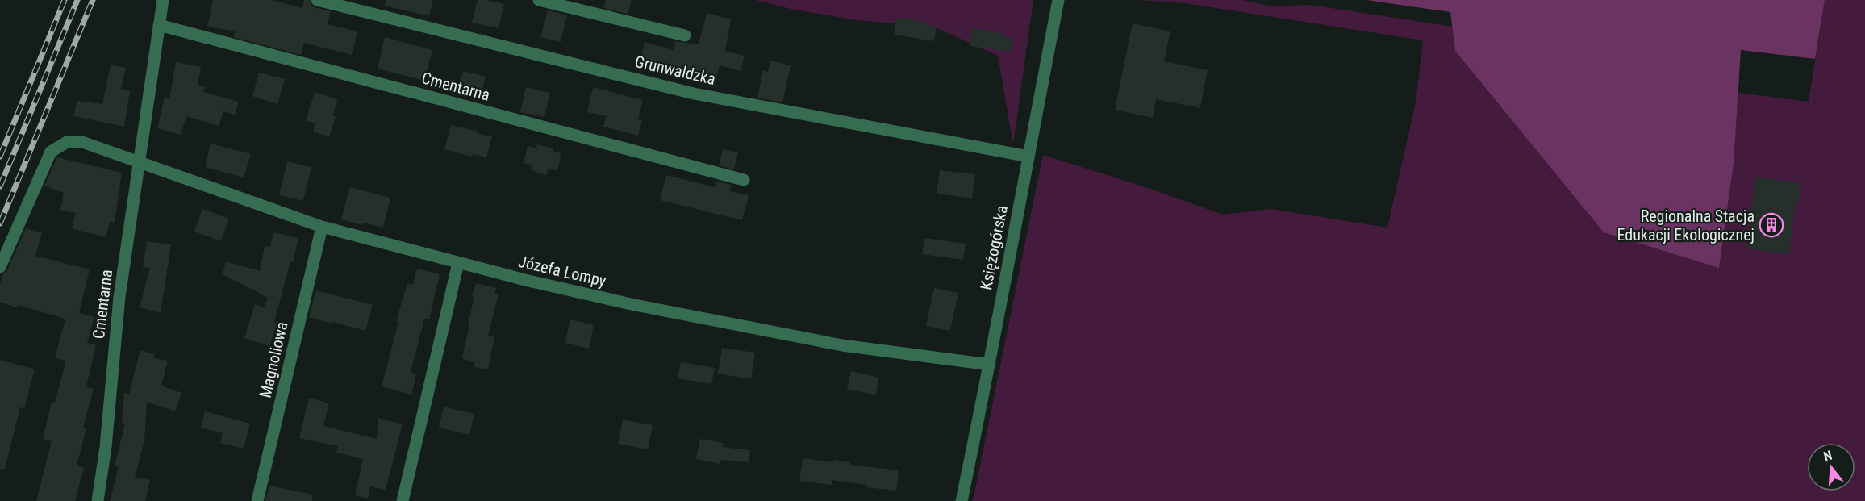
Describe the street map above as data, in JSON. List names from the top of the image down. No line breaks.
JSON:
{"streets":{"street":["Grunwaldzka","Cmentarna","Księżogórska","Józefa Lompy","Magnoliowa"]},"crossings":[["Grunwaldzka","Księżogórska"],["Cmentarna","Józefa Lompy"],["Księżogórska","Józefa Lompy"],["Józefa Lompy","Magnoliowa"]],"places":{"building":["Regionalna Stacja Edukacji Ekologicznej"]},"north":"top"}
